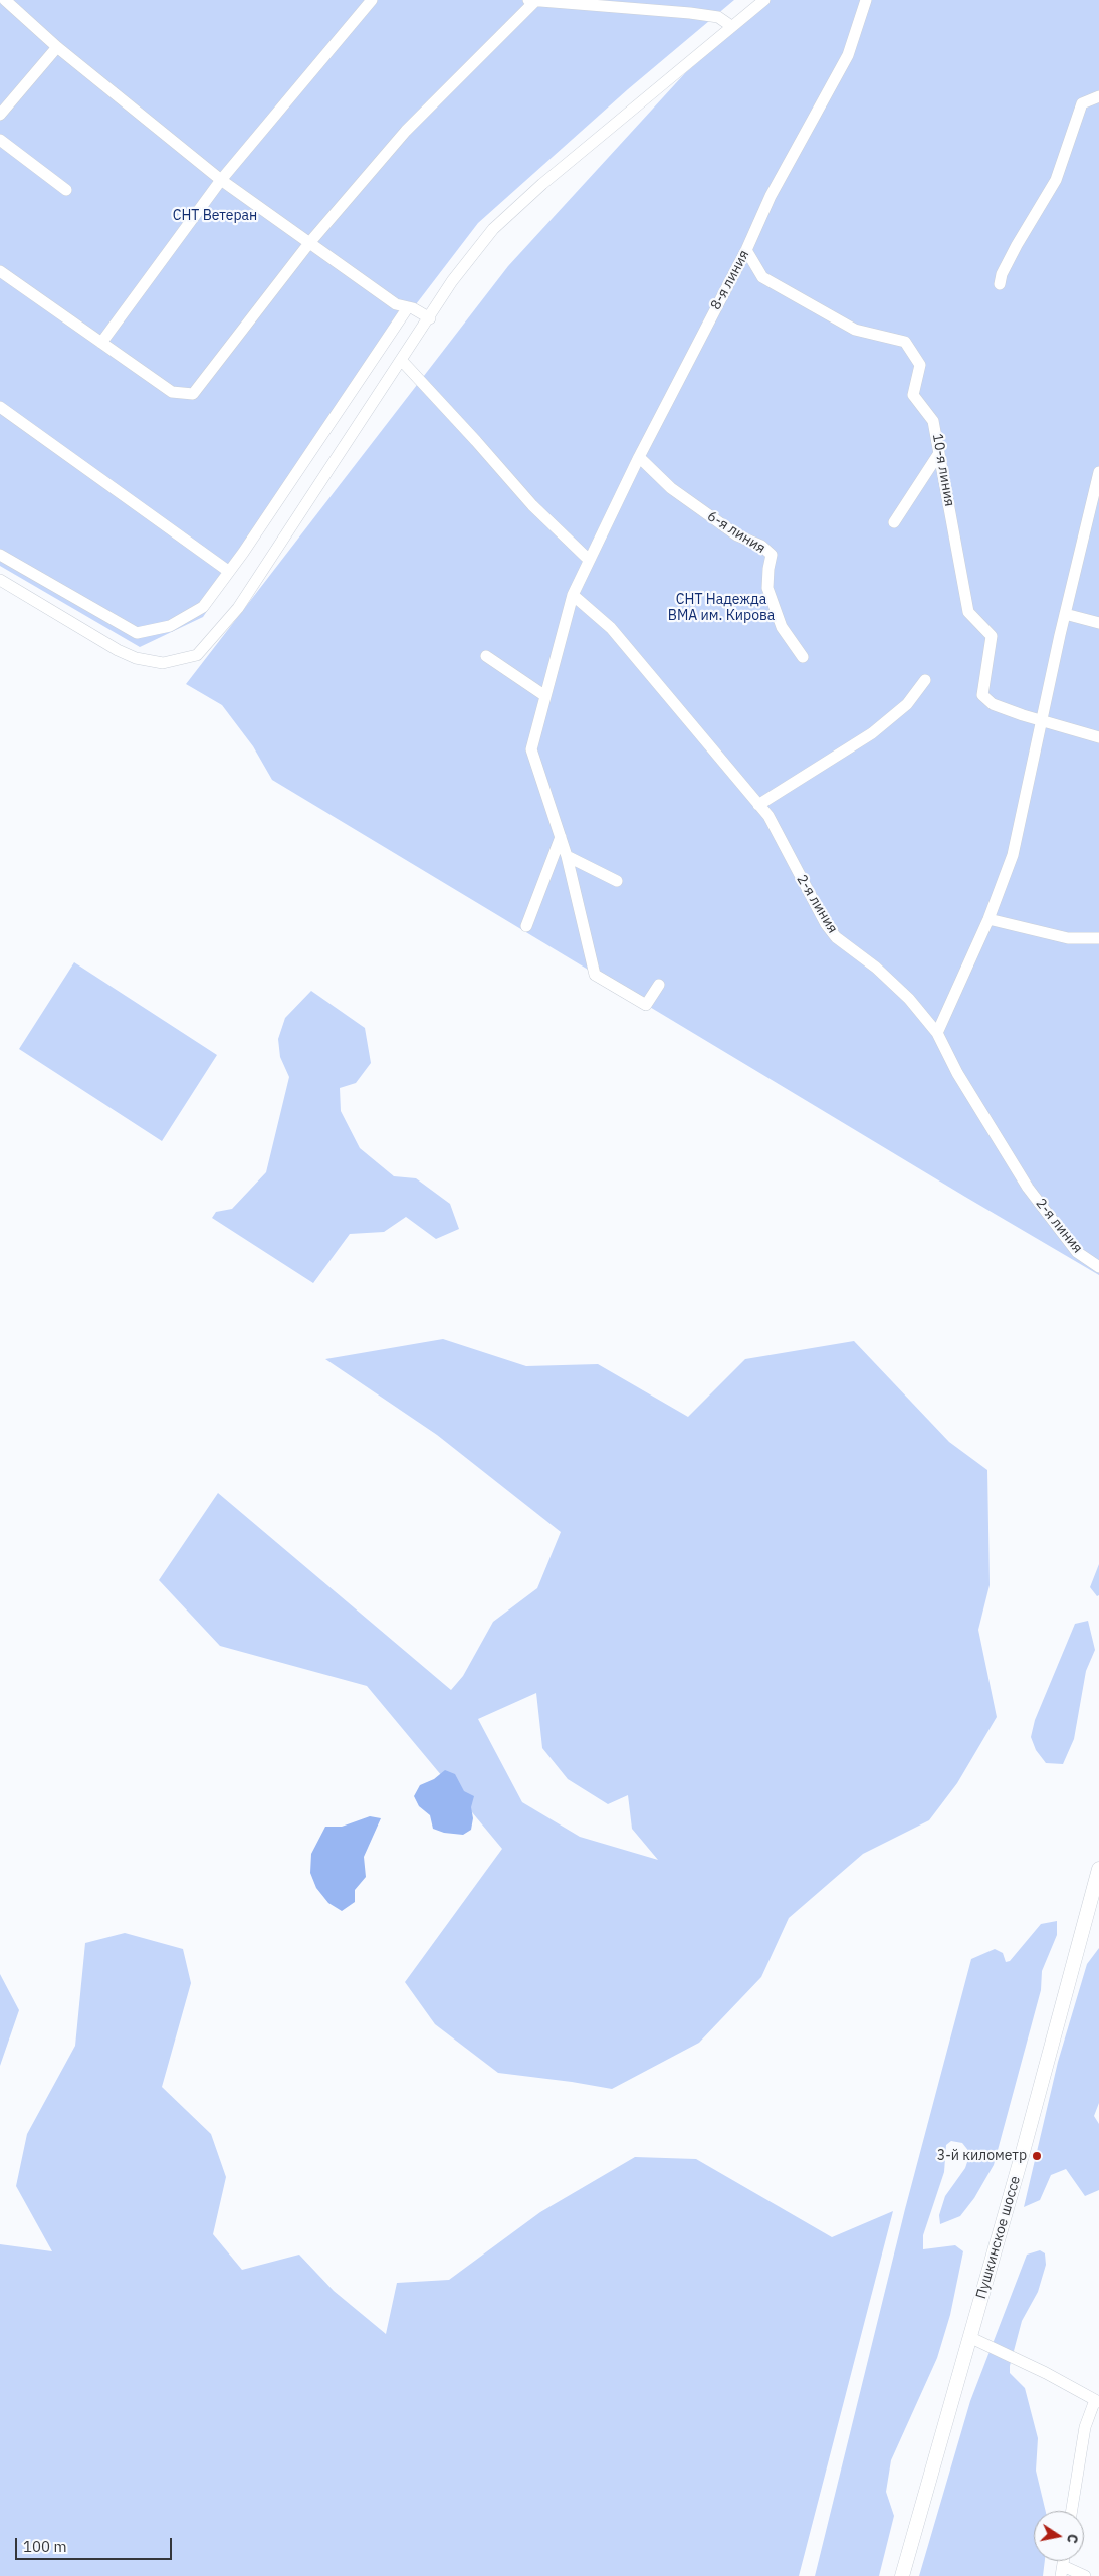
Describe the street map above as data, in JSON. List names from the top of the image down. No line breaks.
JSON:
{"streets":{"main road":["Пушкинское шоссе"],"street":["8-я линия","10-я линия","6-я линия","2-я линия"]},"crossings":[["8-я линия","10-я линия"],["8-я линия","6-я линия"]],"parks":["СНТ Ветеран","СНТ Надежда ВМА им. Кирова"],"places":["3-й километр"],"scale_bar":"100 m","north":"right"}
